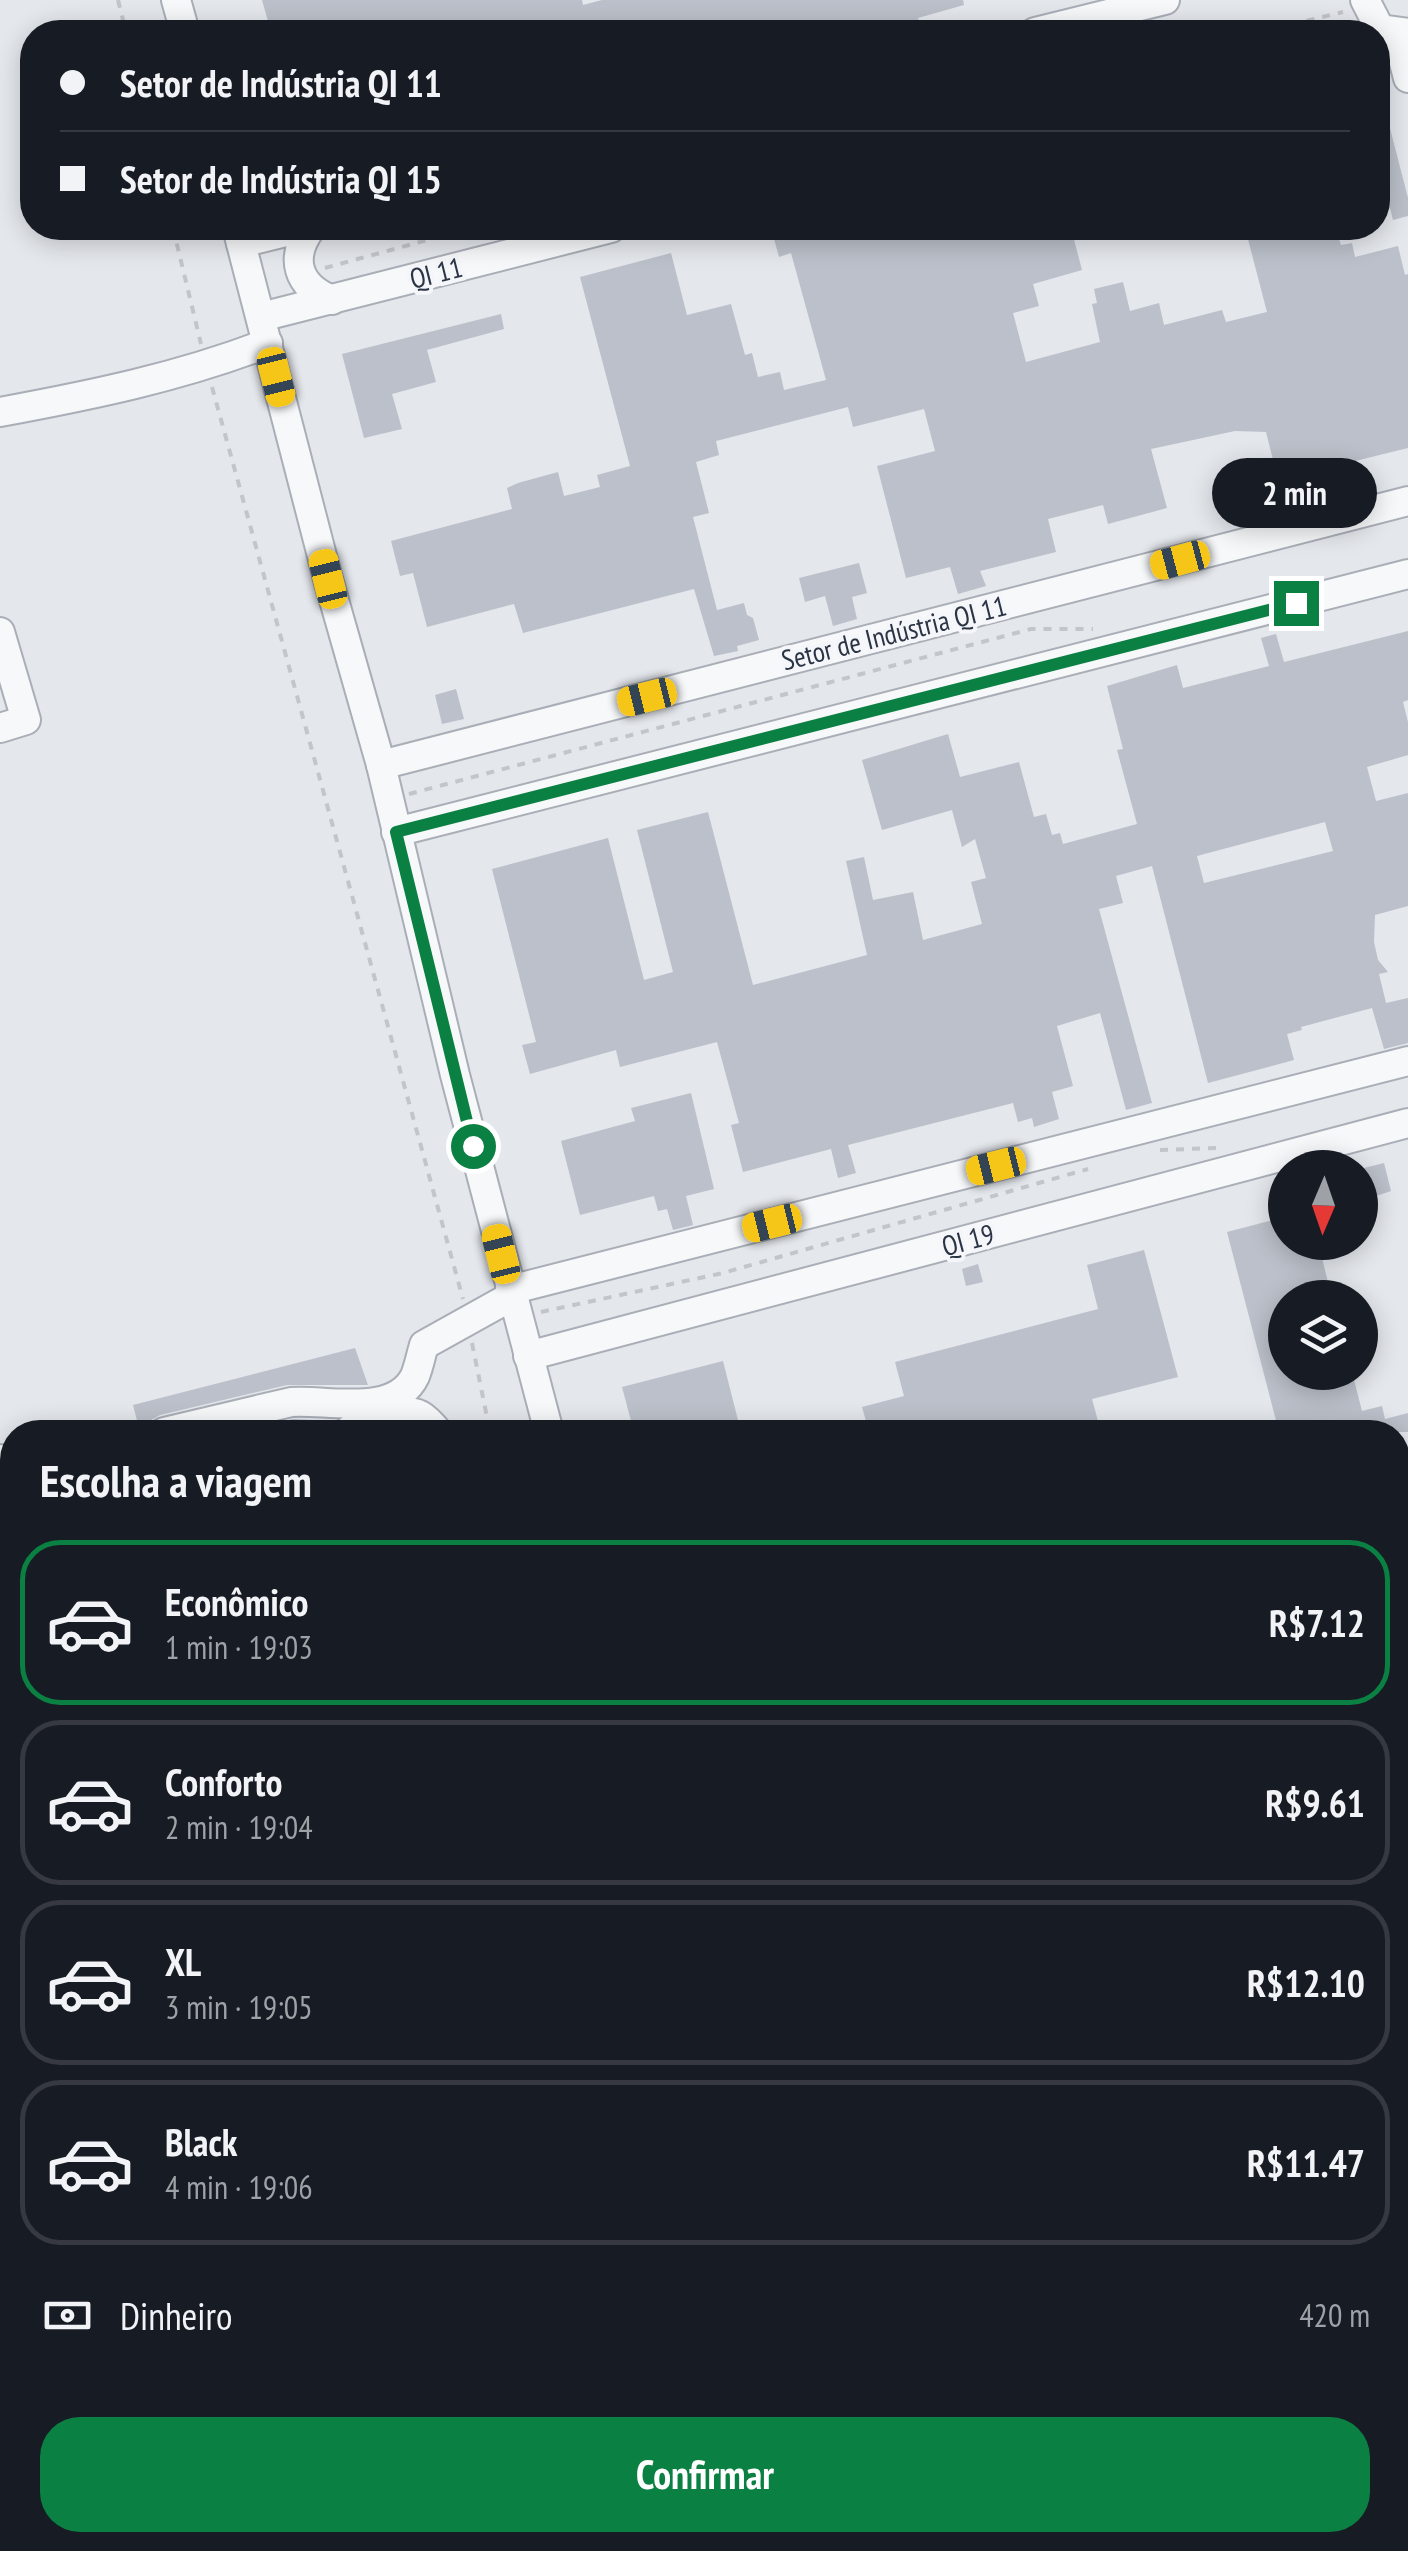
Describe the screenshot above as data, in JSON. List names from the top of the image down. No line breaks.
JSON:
{"streets":{"street":["QI 11","Setor de Indústria QI 11","QI 19"]},"north":"bottom","page":{"banner":["Setor de Indústria QI 11","Setor de Indústria QI 15"],"bubble":"2 min","heading":"Escolha a viagem","list":[{"name":"Econômico","note":"1 min · 19:03","value":"R$7.12"},{"name":"Conforto","note":"2 min · 19:04","value":"R$9.61"},{"name":"XL","note":"3 min · 19:05","value":"R$12.10"},{"name":"Black","note":"4 min · 19:06","value":"R$11.47"}],"pay":["Dinheiro","420 m"],"buttons":"Confirmar"}}
